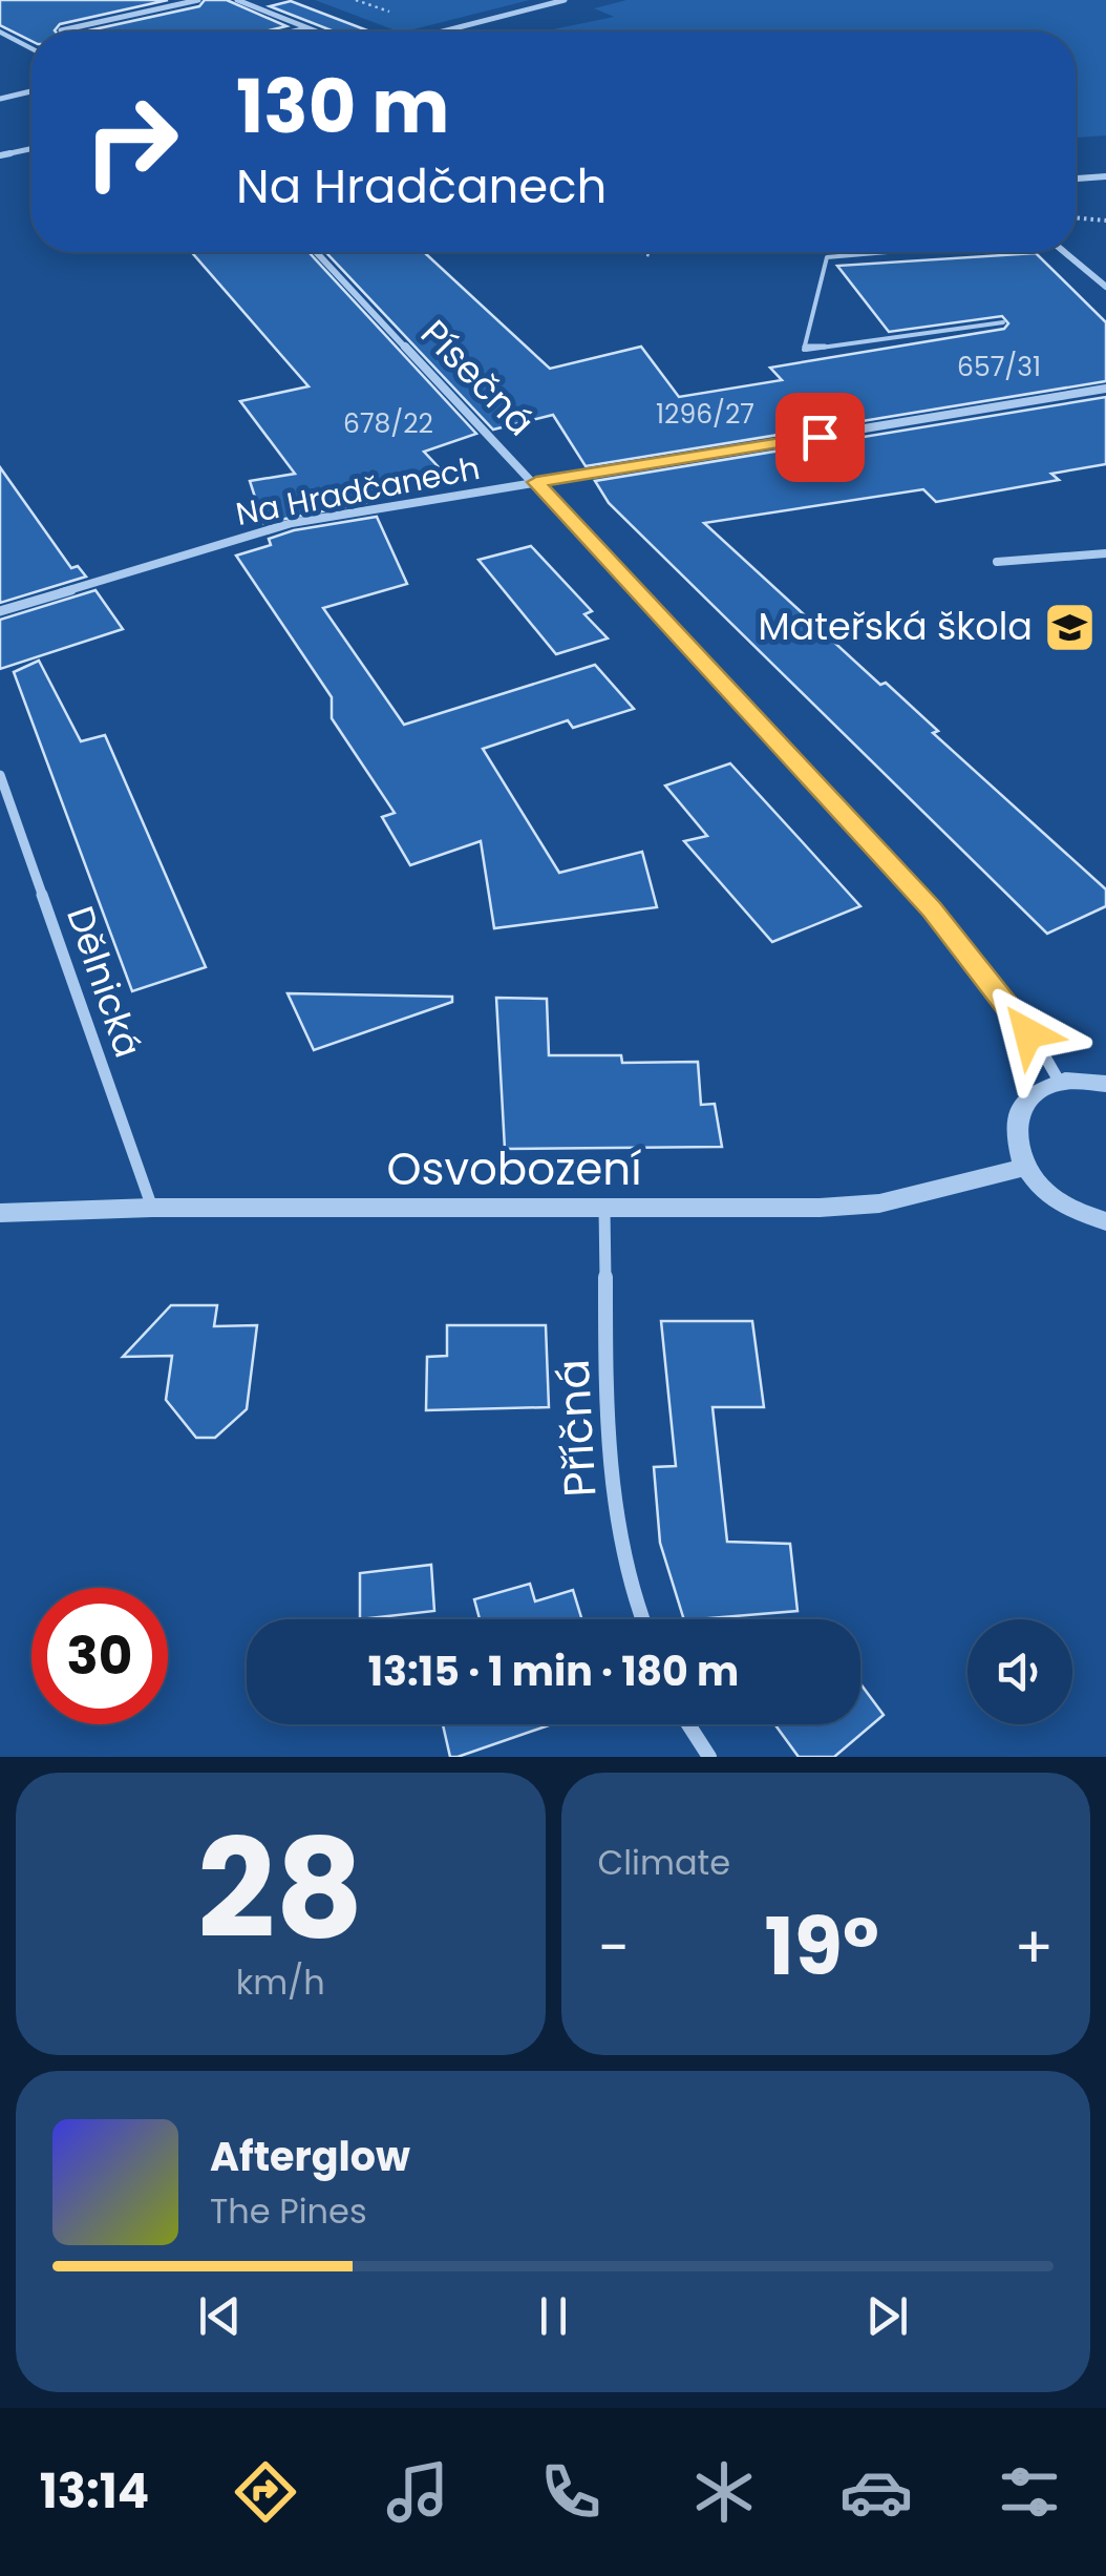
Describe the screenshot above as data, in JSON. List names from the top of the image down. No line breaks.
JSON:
{"streets":{"street":["Písečná","Na Hradčanech","Dělnická","Osvobození","Příčná"]},"crossings":[["Písečná","Na Hradčanech"],["Dělnická","Osvobození"],["Osvobození","Příčná"]],"places":{"school or university":["Mateřská škola"]},"house_numbers":["657/31","1296/27","678/22"],"page":{"turn":["130 m","Na Hradčanech"],"limit":"30","trip":"13:15 · 1 min · 180 m","tile":[["28","km/h"],"Climate"],"heat":["−","19°","+"],"song":["Afterglow","The Pines"],"tabs":"13:14"}}
